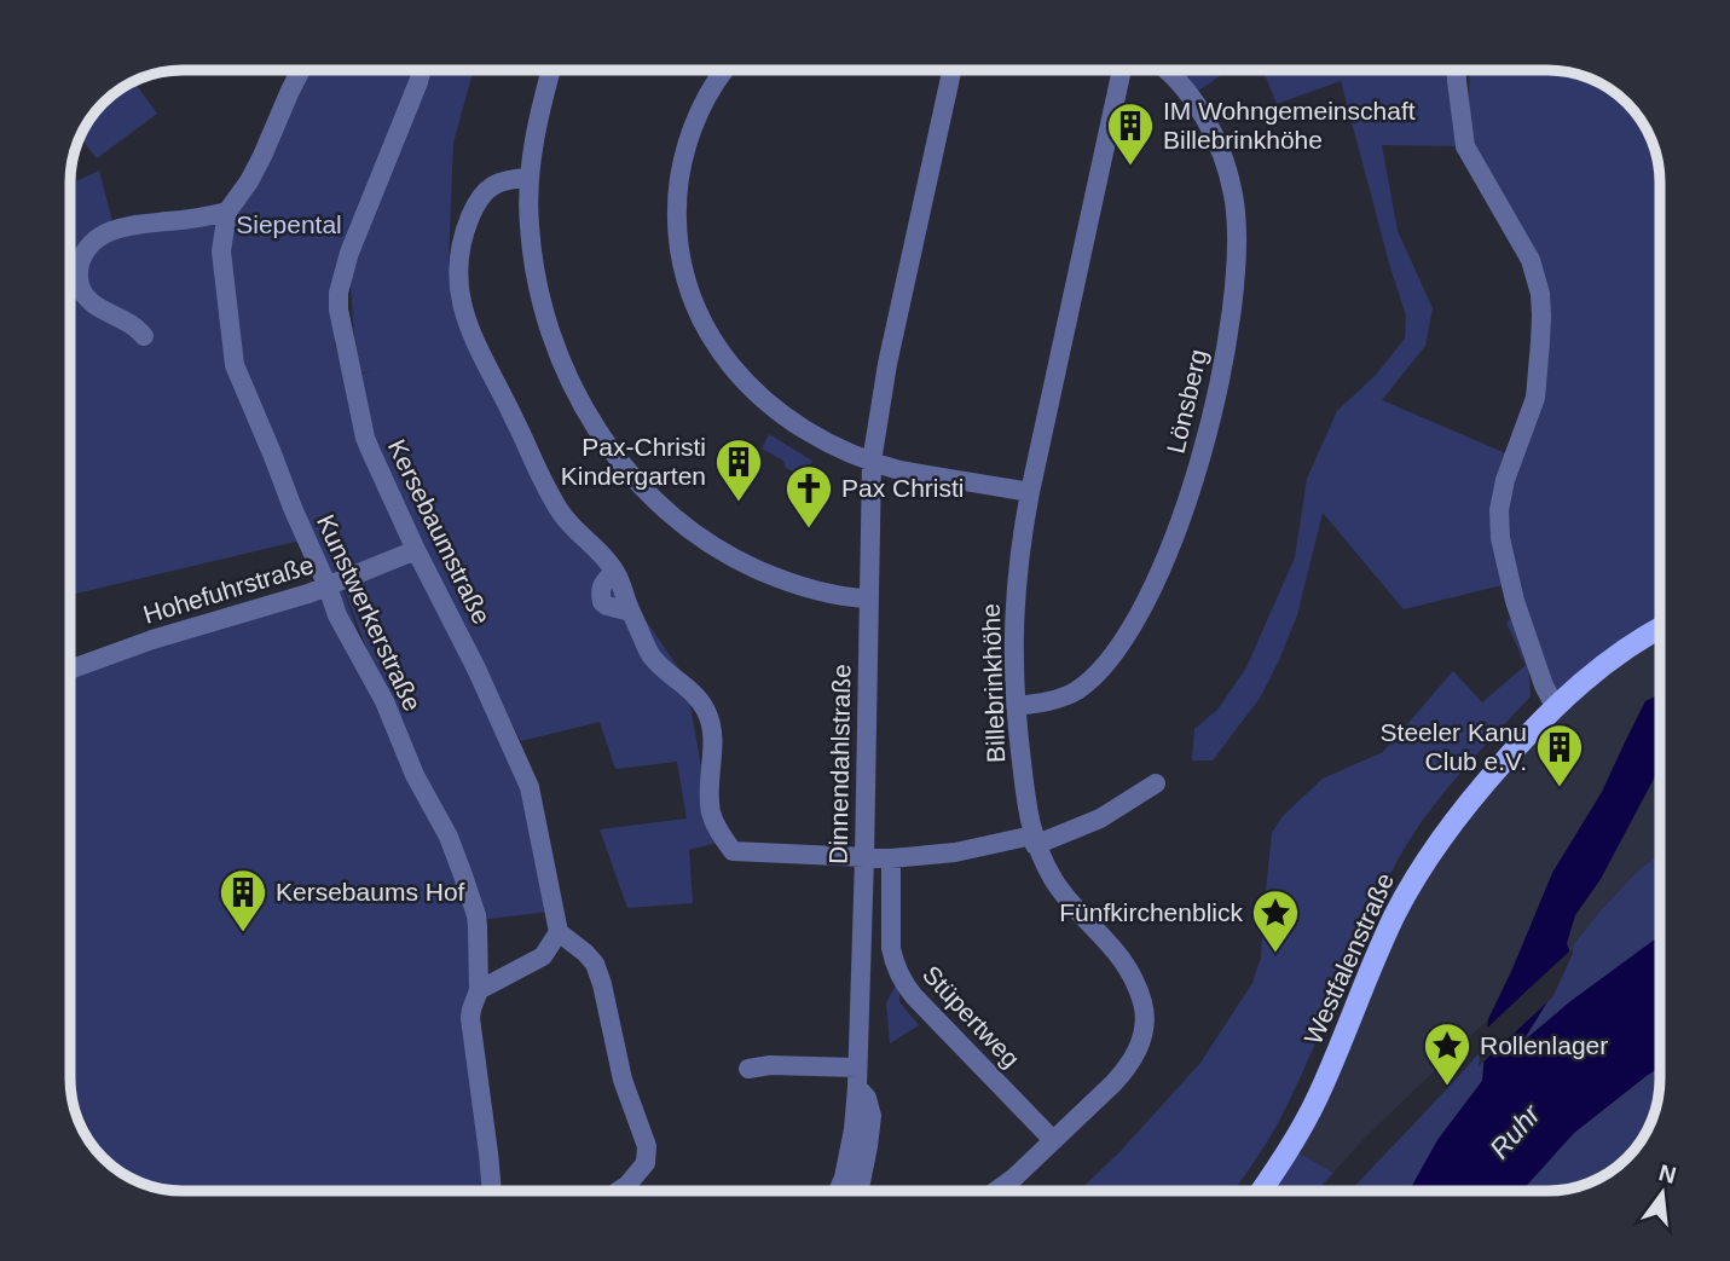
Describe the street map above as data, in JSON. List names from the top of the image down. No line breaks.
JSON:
{"streets":{"main road":["Westfalenstraße"],"street":["Lönsberg","Kersebaumstraße","Hohefuhrstraße","Kunstwerkerstraße","Billebrinkhöhe","Dinnendahlstraße","Stüpertweg"]},"crossings":[["Lönsberg","Billebrinkhöhe"],["Kersebaumstraße","Hohefuhrstraße"],["Hohefuhrstraße","Kunstwerkerstraße"],["Billebrinkhöhe","Stüpertweg"]],"water":["Ruhr"],"parks":["Siepental"],"places":{"building":["IM Wohngemeinschaft Billebrinkhöhe","Pax-Christi Kindergarten","Steeler Kanu Club e.V.","Kersebaums Hof"],"church":["Pax Christi"],"place":["Fünfkirchenblick","Rollenlager"]},"north":"top"}
